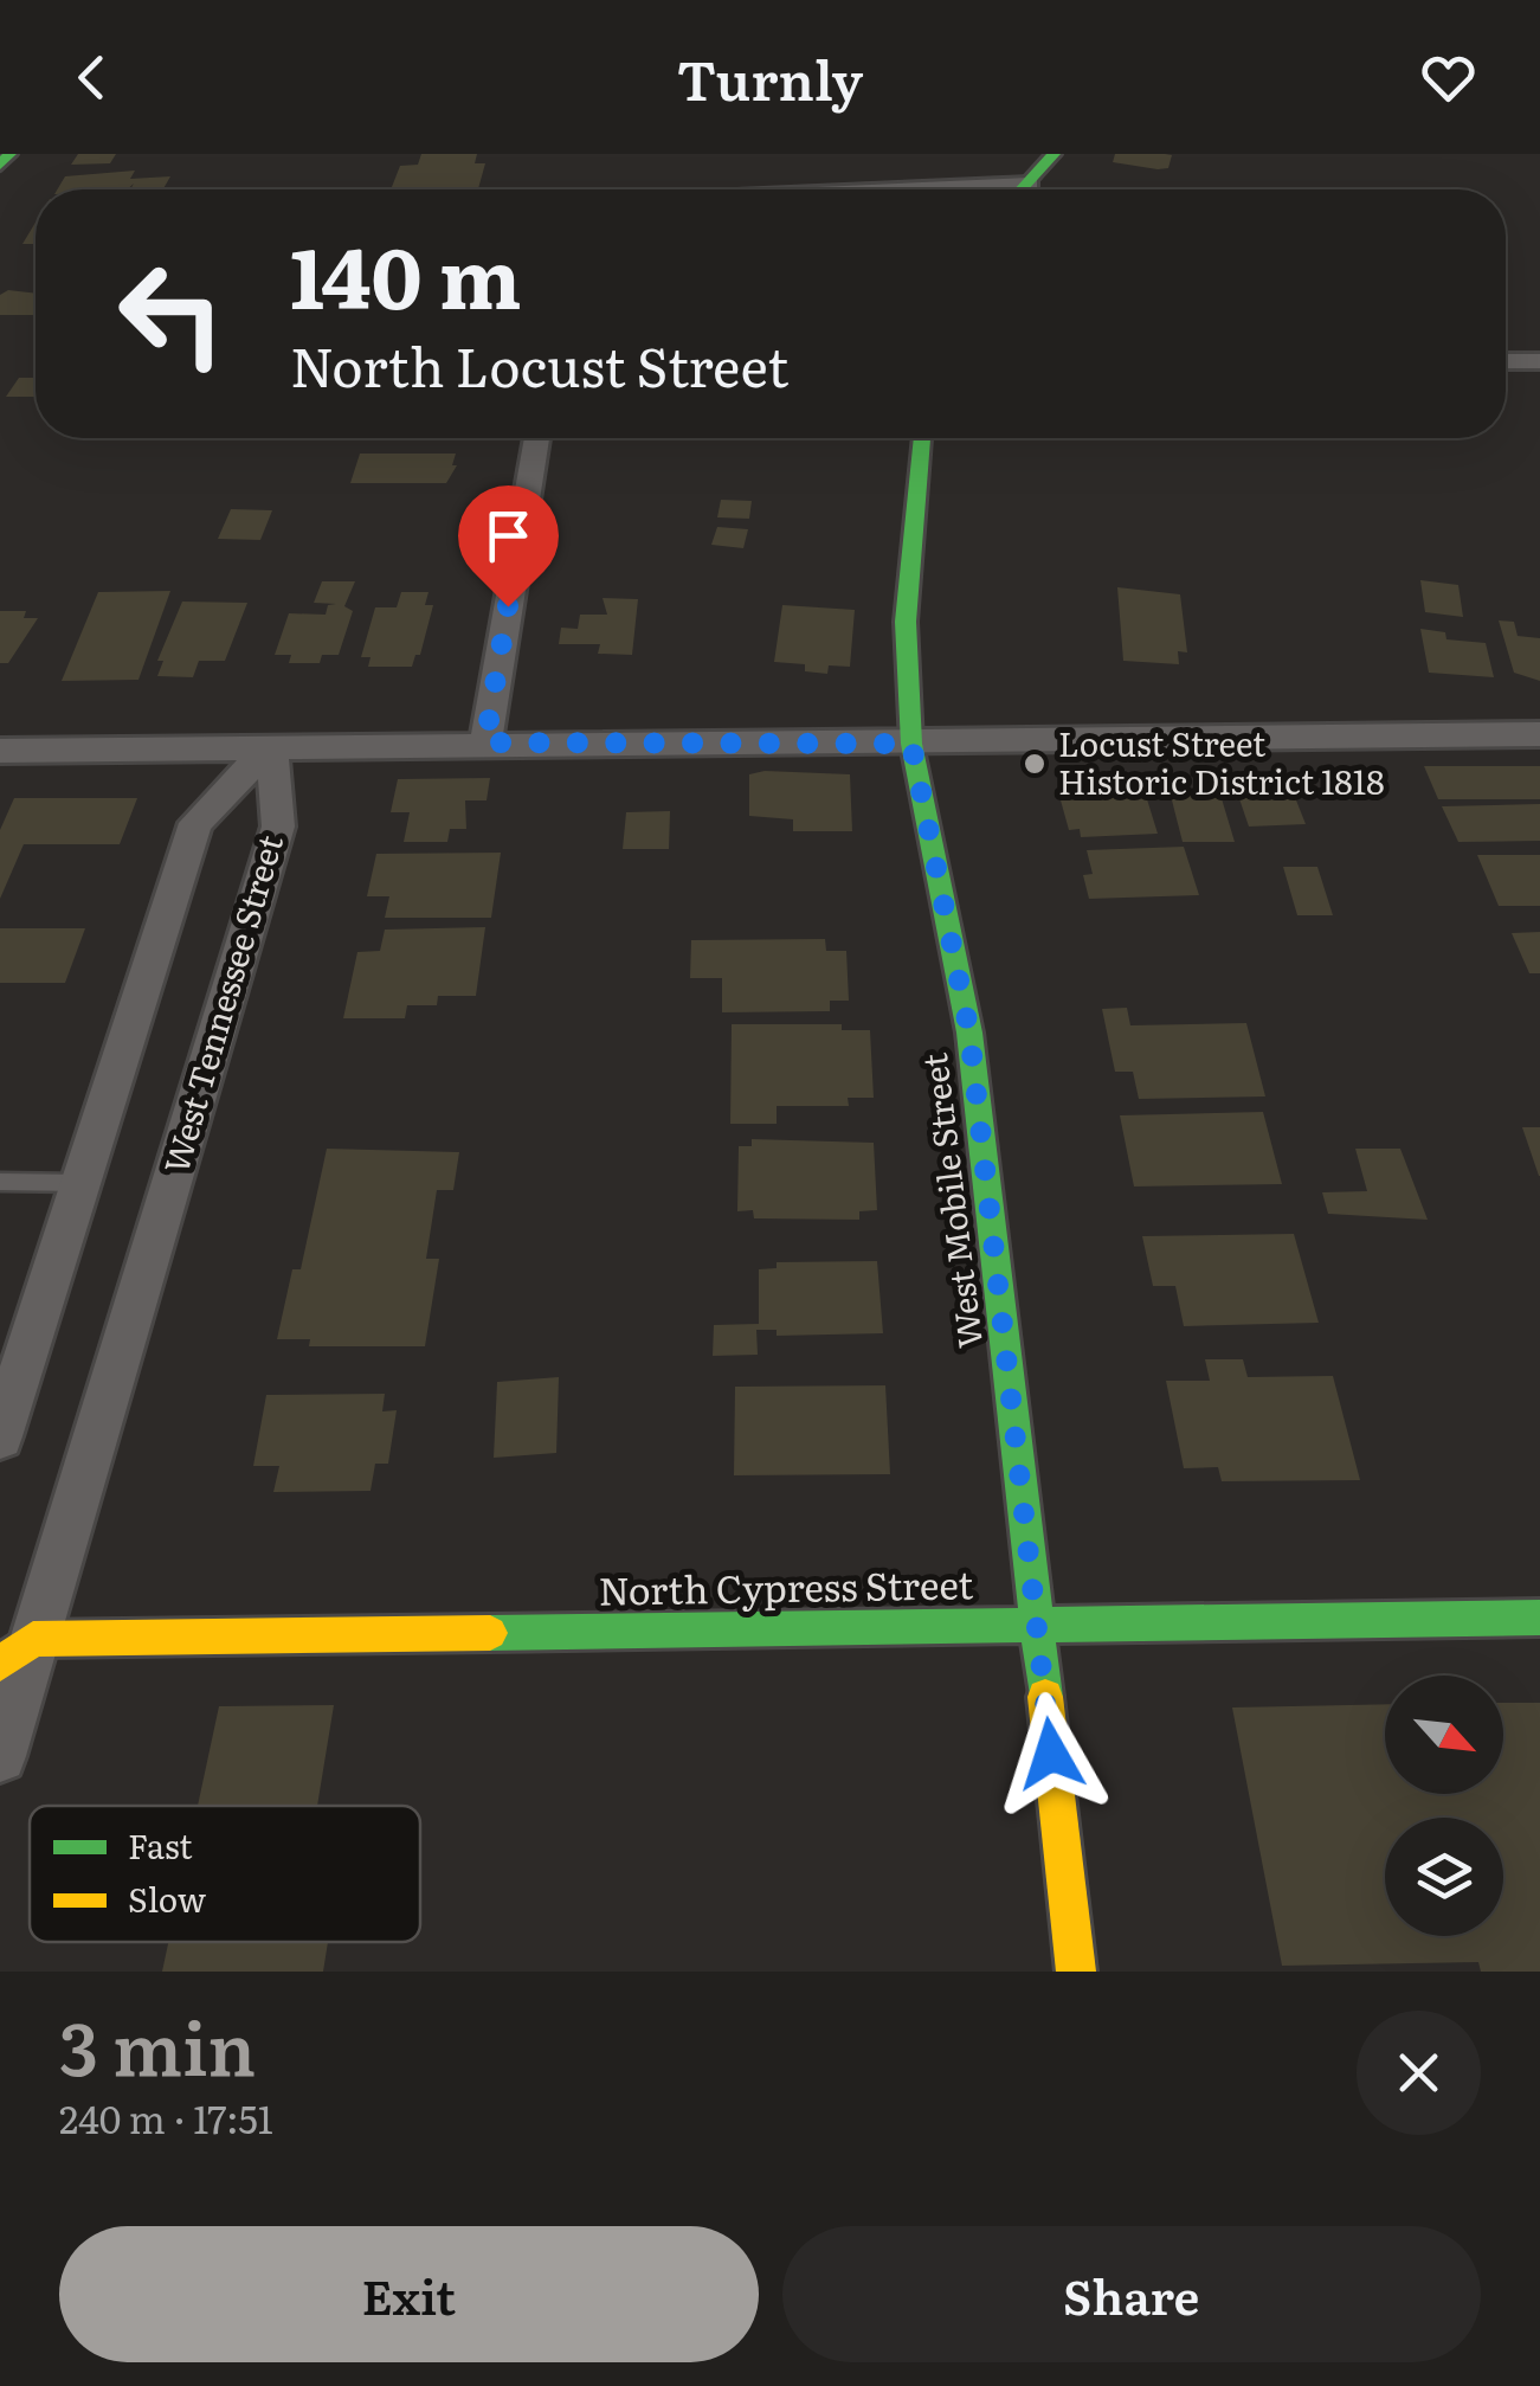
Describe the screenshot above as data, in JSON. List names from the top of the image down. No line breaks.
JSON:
{"streets":{"street":["West Tennessee Street","West Mobile Street","North Cypress Street"]},"crossings":[["West Tennessee Street","North Cypress Street"],["West Mobile Street","North Cypress Street"]],"places":["Locust Street Historic District 1818"],"legend":["Fast","Slow"],"north":"bottom right","page":{"header":"Turnly","turn":["140 m","North Locust Street"],"heading":["3 min","240 m · 17:51"],"buttons":["Exit","Share"]}}
